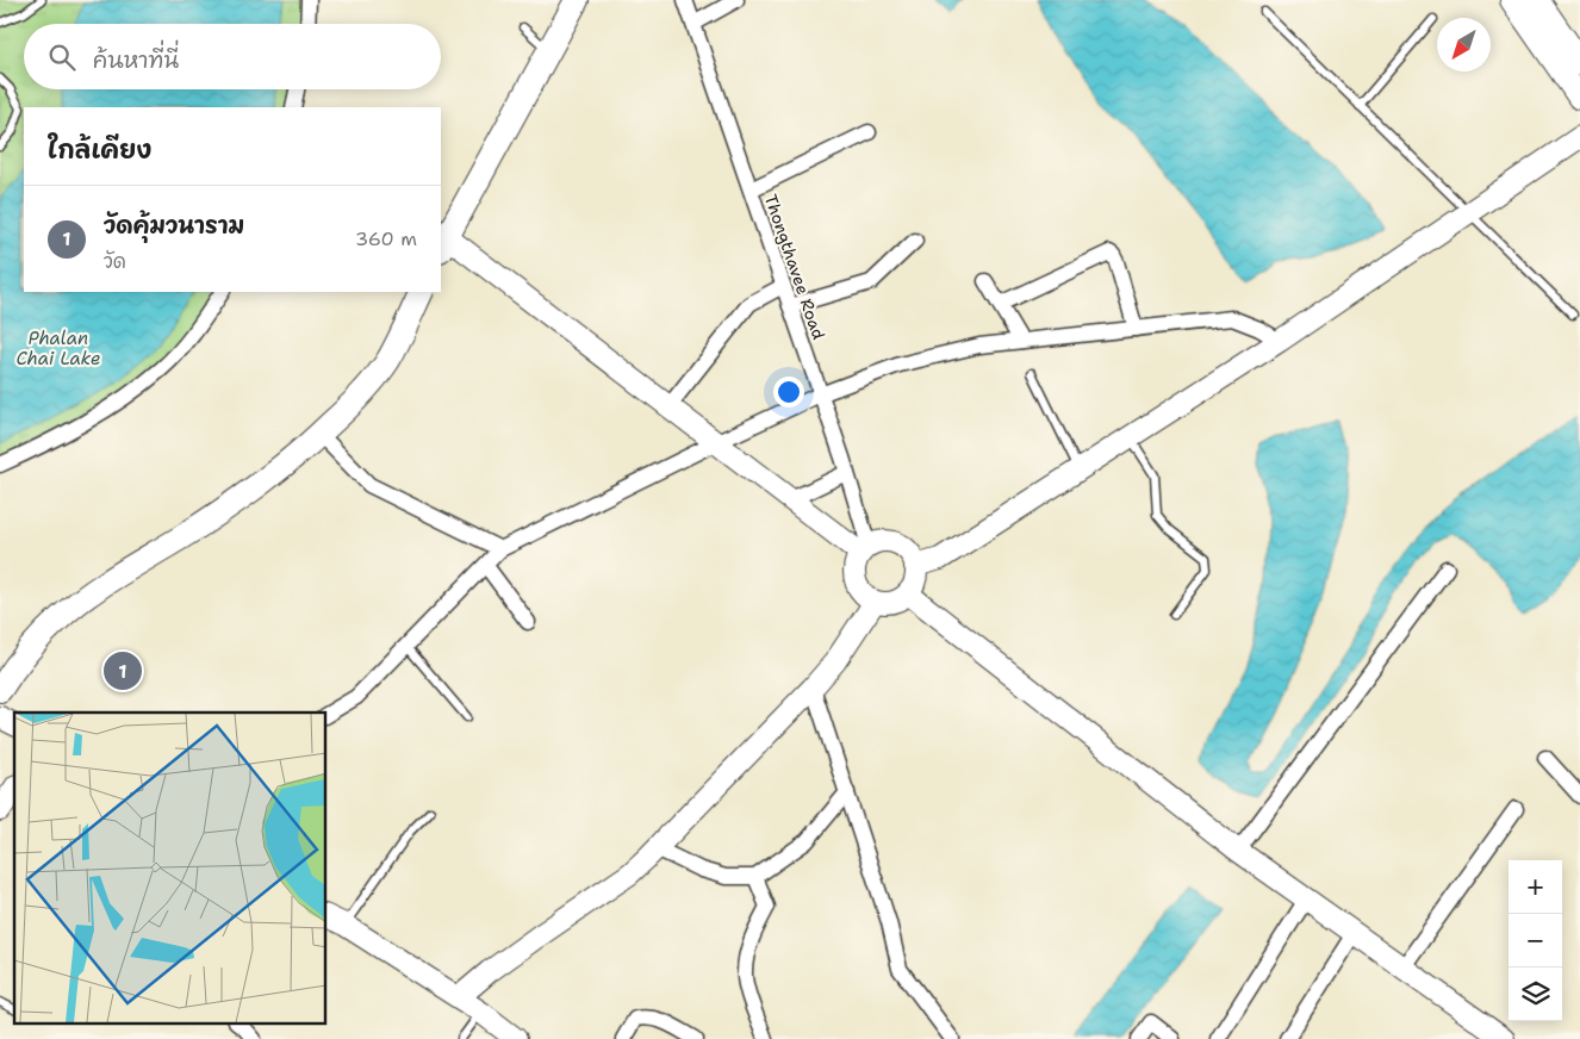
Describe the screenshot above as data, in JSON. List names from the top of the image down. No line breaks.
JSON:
{"streets":{"street":["Thongthavee Road"]},"water":["Phalan Chai Lake"],"north":"bottom left","page":{"search":"ค้นหาที่นี่","heading":"ใกล้เคียง","list":[{"mark":"1","name":"วัดคุ้มวนาราม","note":"วัด","value":"360 m"}],"pins":"1","map_buttons":["+","−"]}}
